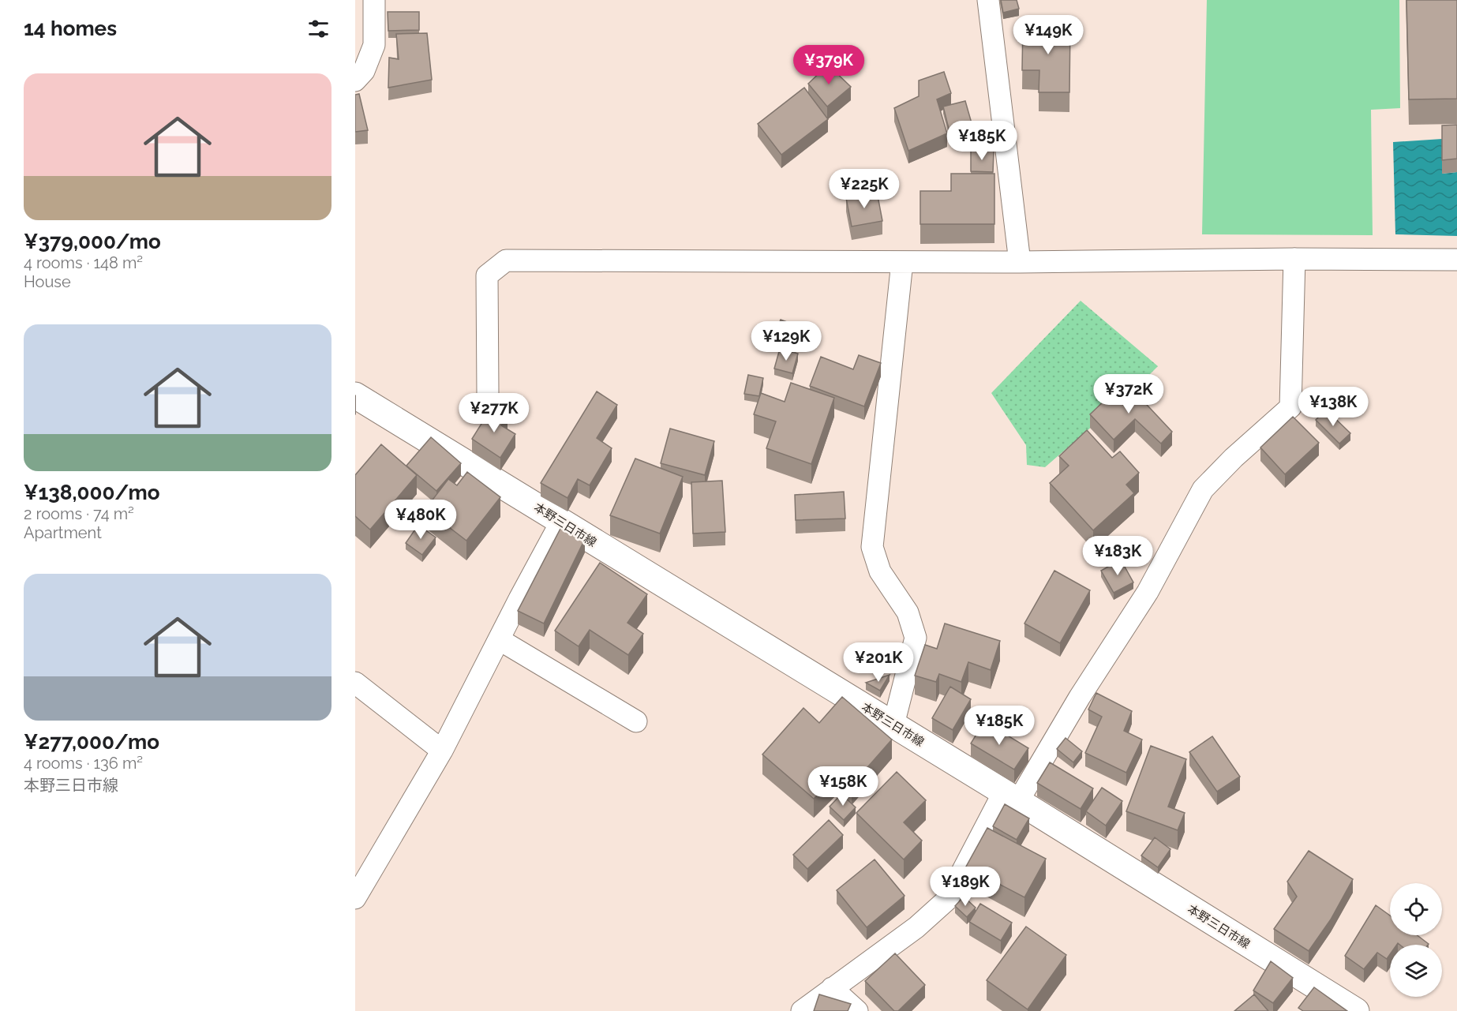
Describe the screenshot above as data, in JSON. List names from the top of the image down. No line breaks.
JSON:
{"streets":{"main road":["本野三日市線"]},"page":{"heading":"14 homes","price":["¥149K","¥379K","¥185K","¥225K","¥129K","¥372K","¥138K","¥277K","¥480K","¥183K","¥201K","¥185K","¥158K","¥189K"],"list":[{"name":"¥379,000/mo","note":"4 rooms · 148 m² · House"},{"name":"¥138,000/mo","note":"2 rooms · 74 m² · Apartment"},{"name":"¥277,000/mo","note":"4 rooms · 136 m² · 本野三日市線"}]}}
